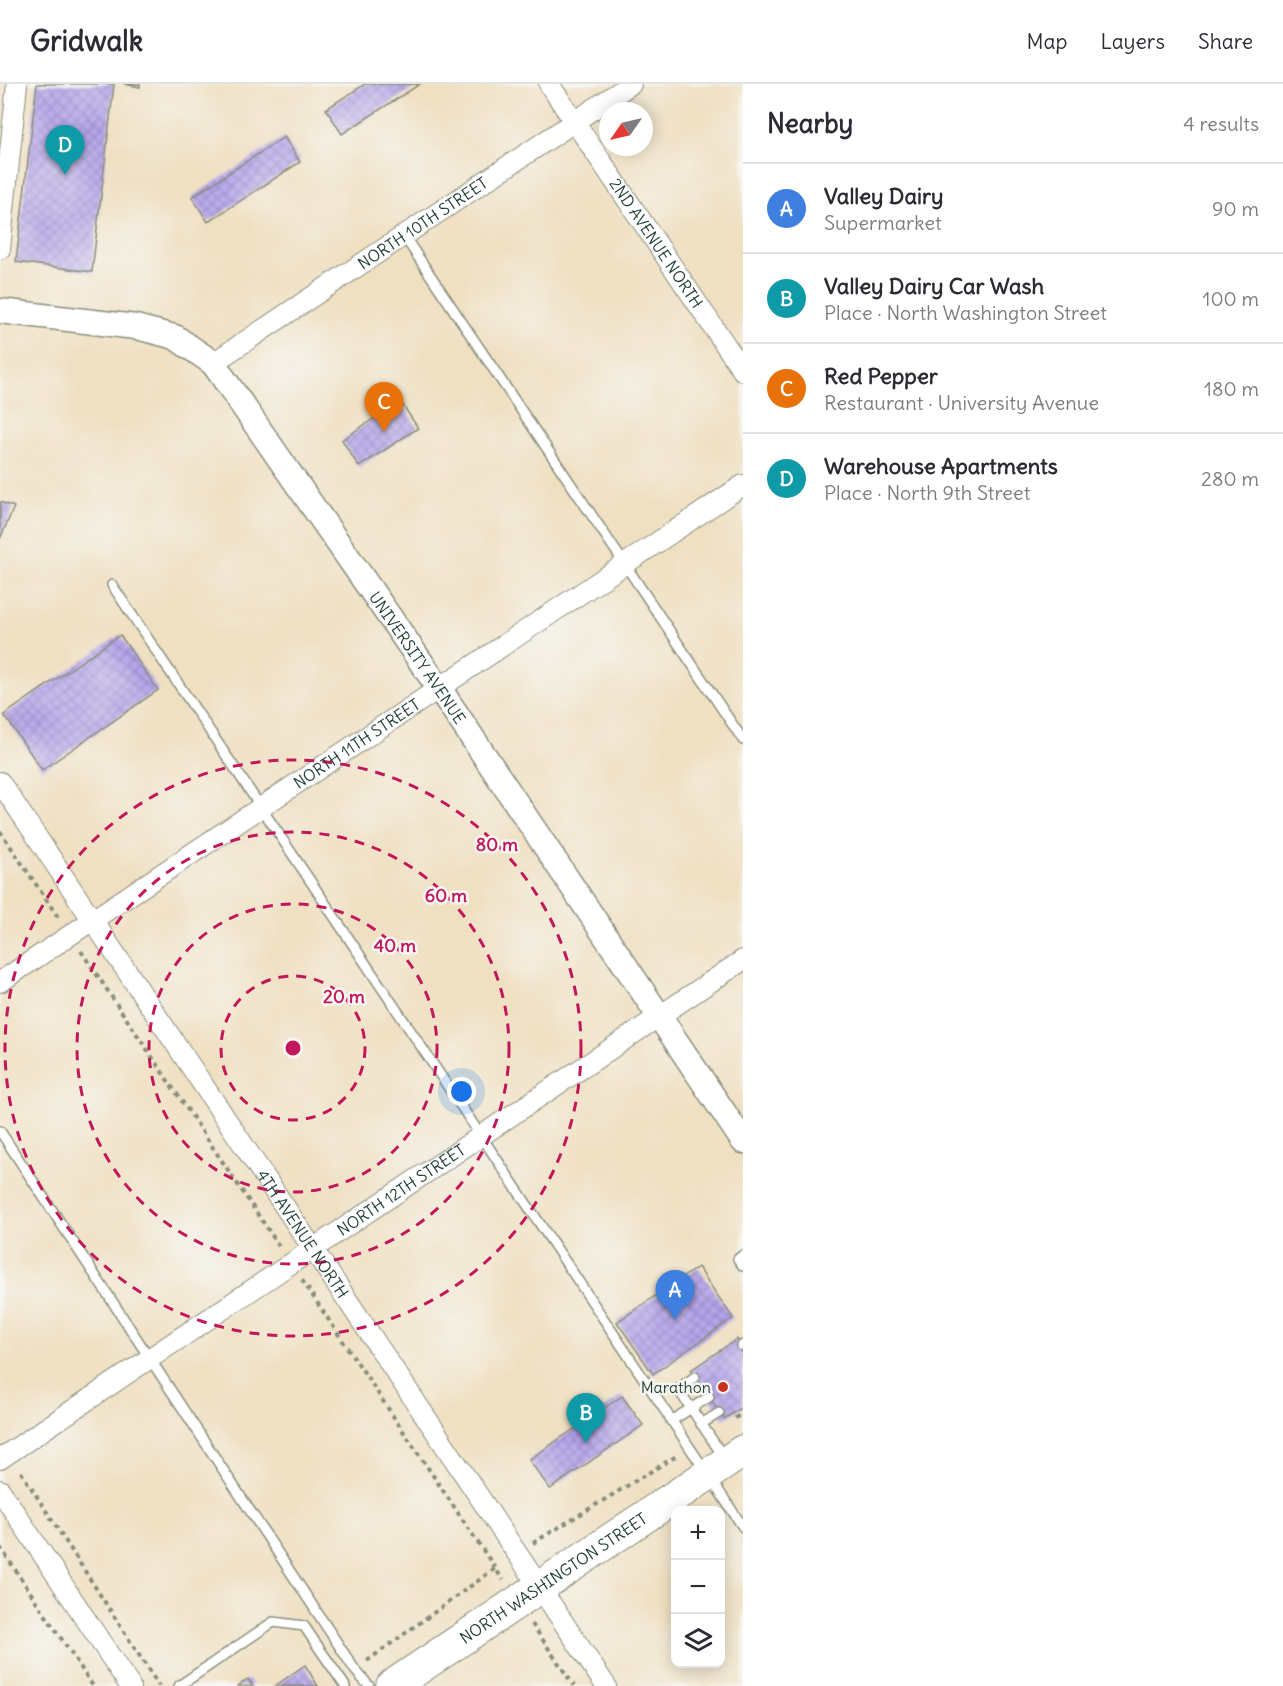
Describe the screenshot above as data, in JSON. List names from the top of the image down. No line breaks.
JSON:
{"streets":{"main road":["NORTH WASHINGTON STREET"],"street":["NORTH 10TH STREET","2ND AVENUE NORTH","UNIVERSITY AVENUE","NORTH 11TH STREET","NORTH 12TH STREET","4TH AVENUE NORTH"]},"crossings":[["NORTH 10TH STREET","2ND AVENUE NORTH"],["NORTH 10TH STREET","UNIVERSITY AVENUE"],["UNIVERSITY AVENUE","NORTH 11TH STREET"],["UNIVERSITY AVENUE","NORTH 12TH STREET"],["NORTH 11TH STREET","4TH AVENUE NORTH"],["NORTH 12TH STREET","4TH AVENUE NORTH"],["4TH AVENUE NORTH","NORTH WASHINGTON STREET"]],"places":["Marathon"],"north":"bottom left","page":{"header":"Gridwalk","nav":["Map","Layers","Share"],"heading":["Nearby","4 results"],"pins":["D","C","A","B"],"list":[{"mark":"A","name":"Valley Dairy","note":"Supermarket","value":"90 m"},{"mark":"B","name":"Valley Dairy Car Wash","note":"Place · North Washington Street","value":"100 m"},{"mark":"C","name":"Red Pepper","note":"Restaurant · University Avenue","value":"180 m"},{"mark":"D","name":"Warehouse Apartments","note":"Place · North 9th Street","value":"280 m"}],"map_buttons":["+","−"]},"rings":["80 m","60 m","40 m","20 m"]}
